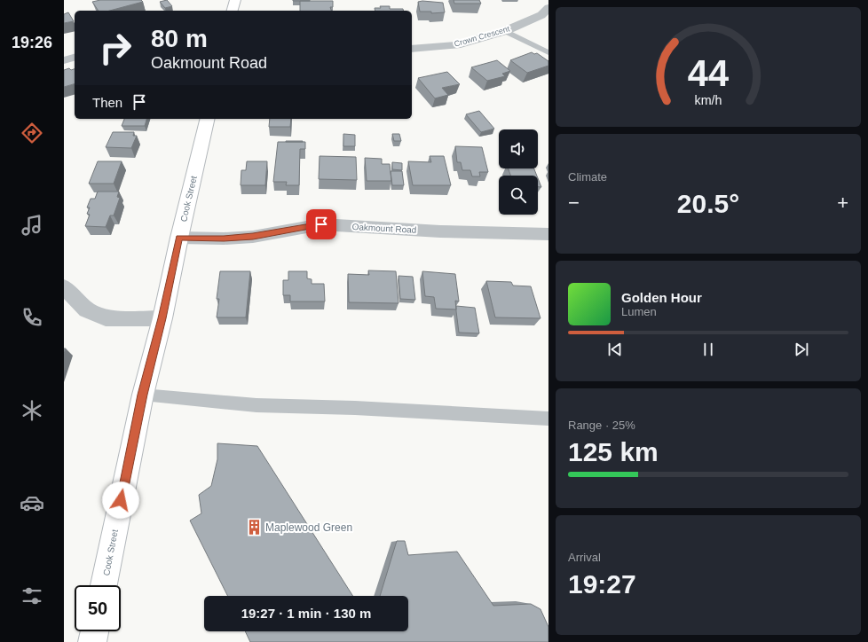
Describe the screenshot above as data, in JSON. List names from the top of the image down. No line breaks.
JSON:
{"streets":{"main road":["Cook Street"],"street":["Crown Crescent","Oakmount Road"]},"crossings":[["Cook Street","Oakmount Road"]],"places":{"building":["Maplewood Green"]},"page":{"tabs":"19:26","turn":["80 m","Oakmount Road"],"then":"Then","tile":["Climate",["Range · 25%","125 km"],["Arrival","19:27"]],"heat":["−","20.5°","+"],"song":["Golden Hour","Lumen"],"limit":"50","trip":"19:27 · 1 min · 130 m","gauge":["44","km/h"]}}
